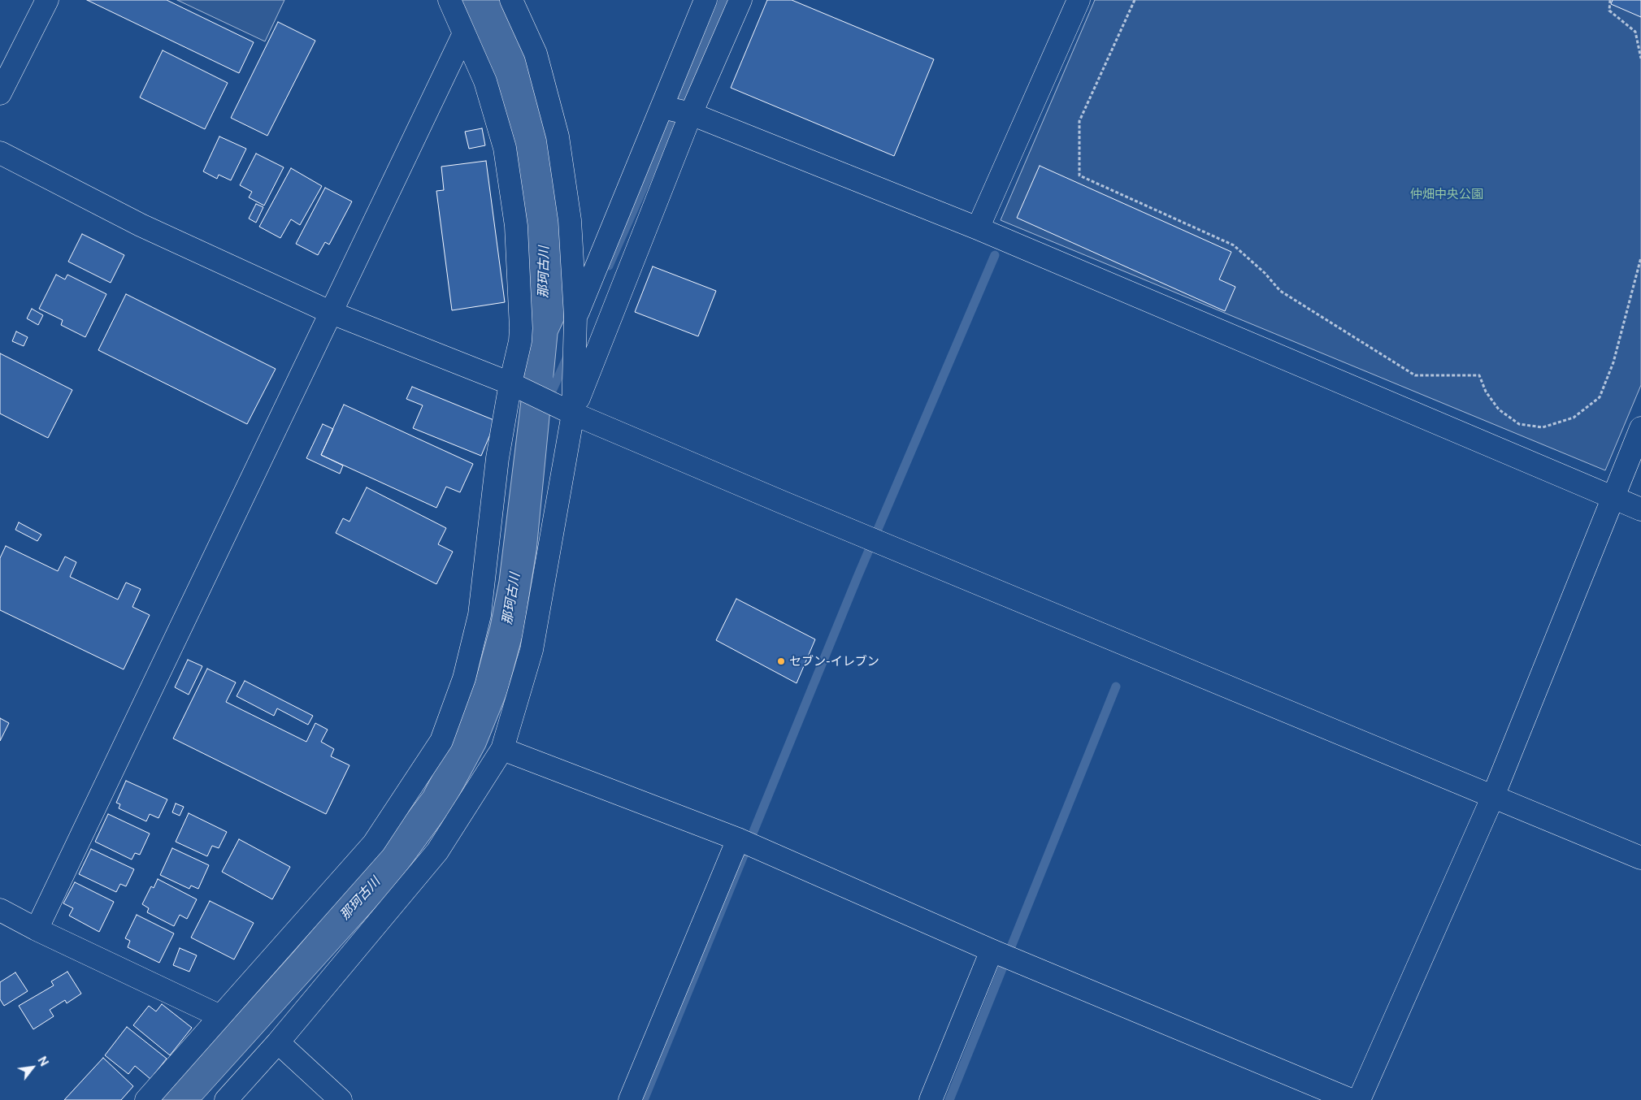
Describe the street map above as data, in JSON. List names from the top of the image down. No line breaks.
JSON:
{"water":["那珂古川"],"parks":["仲畑中央公園"],"places":["セブン-イレブン"],"north":"top right"}
